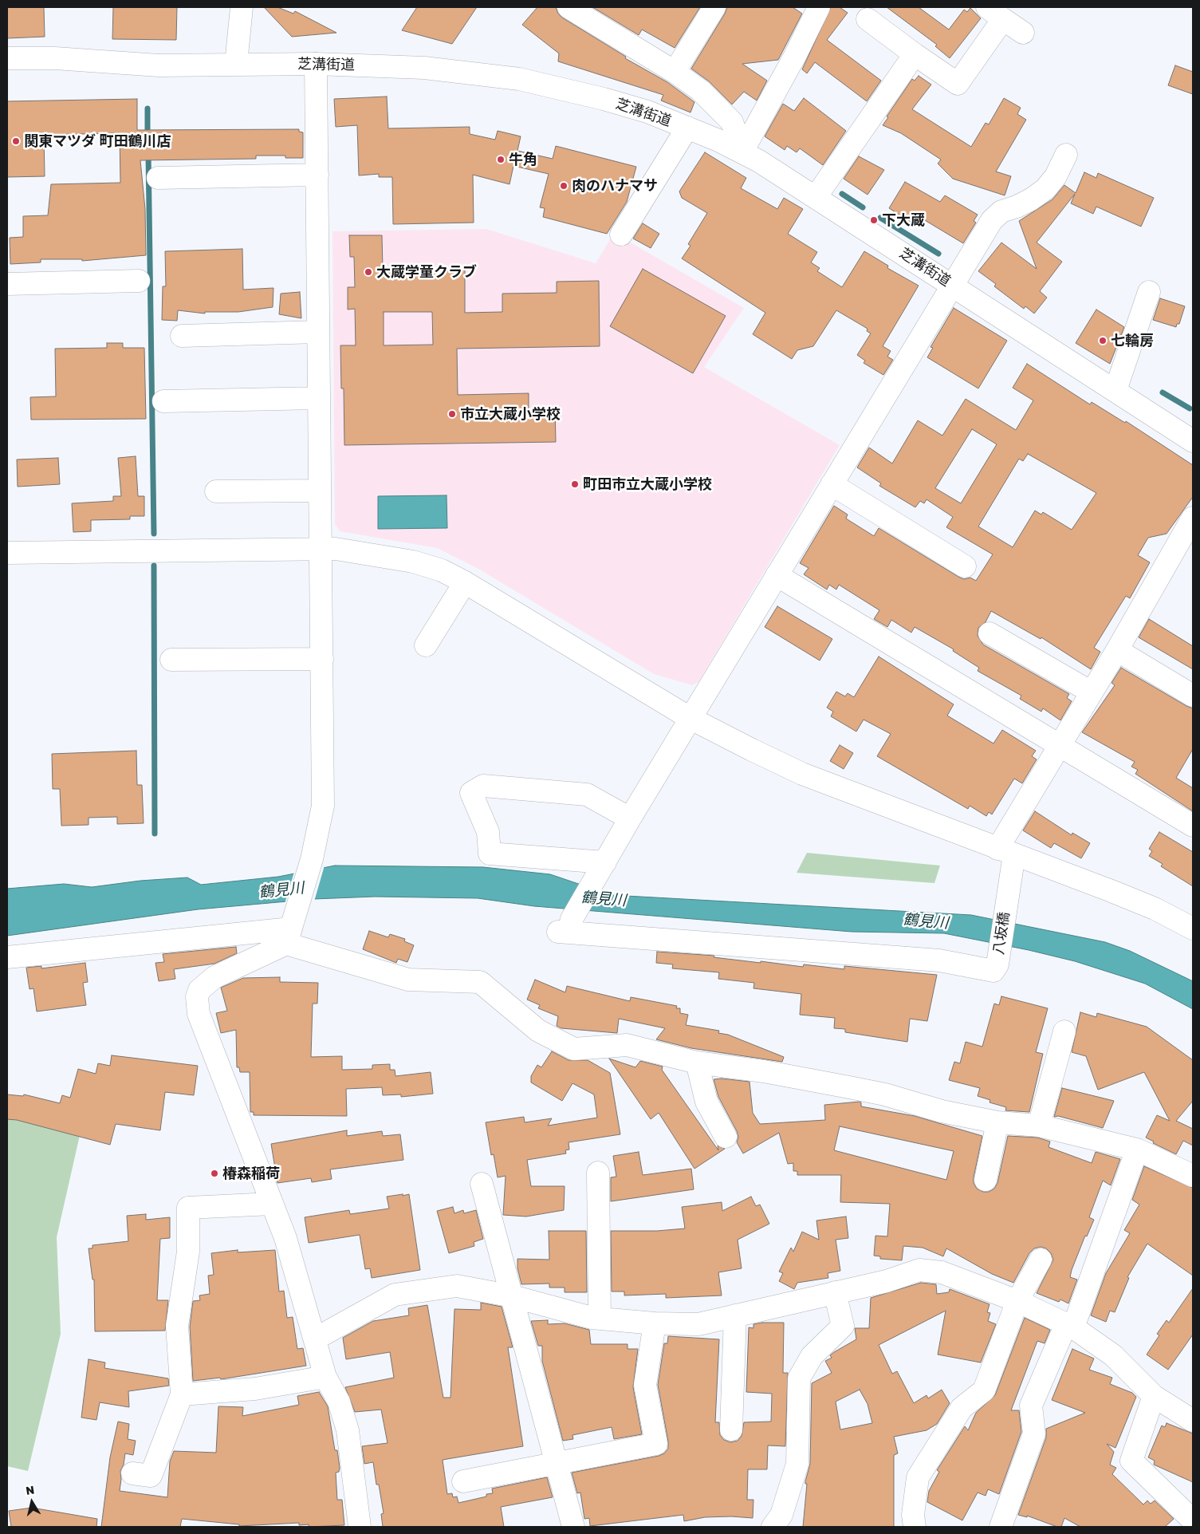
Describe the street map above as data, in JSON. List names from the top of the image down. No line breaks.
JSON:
{"streets":{"street":["芝溝街道","八坂橋"]},"water":["鶴見川"],"places":["関東マツダ 町田鶴川店","牛角","肉のハナマサ","下大蔵","大蔵学童クラブ","七輪房","市立大蔵小学校","町田市立大蔵小学校","椿森稲荷"],"north":"top"}
